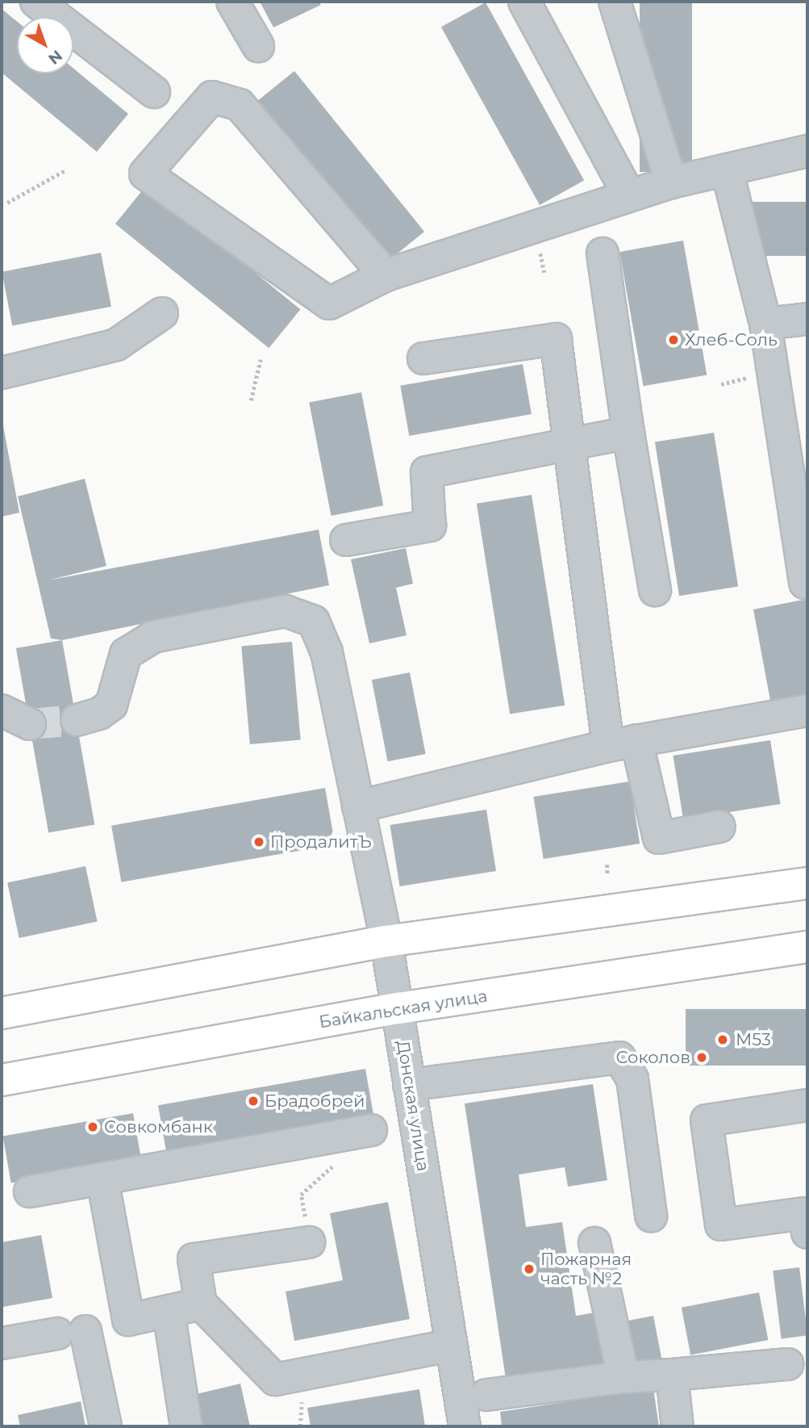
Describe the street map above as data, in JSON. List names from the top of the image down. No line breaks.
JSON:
{"streets":{"main road":["Байкальская улица"],"street":["Донская улица"]},"crossings":[["Байкальская улица","Донская улица"]],"places":["Хлеб-Соль","ПродалитЪ","М53","Соколов","Брадобрей","Совкомбанк","Пожарная часть №2"],"north":"bottom right"}
